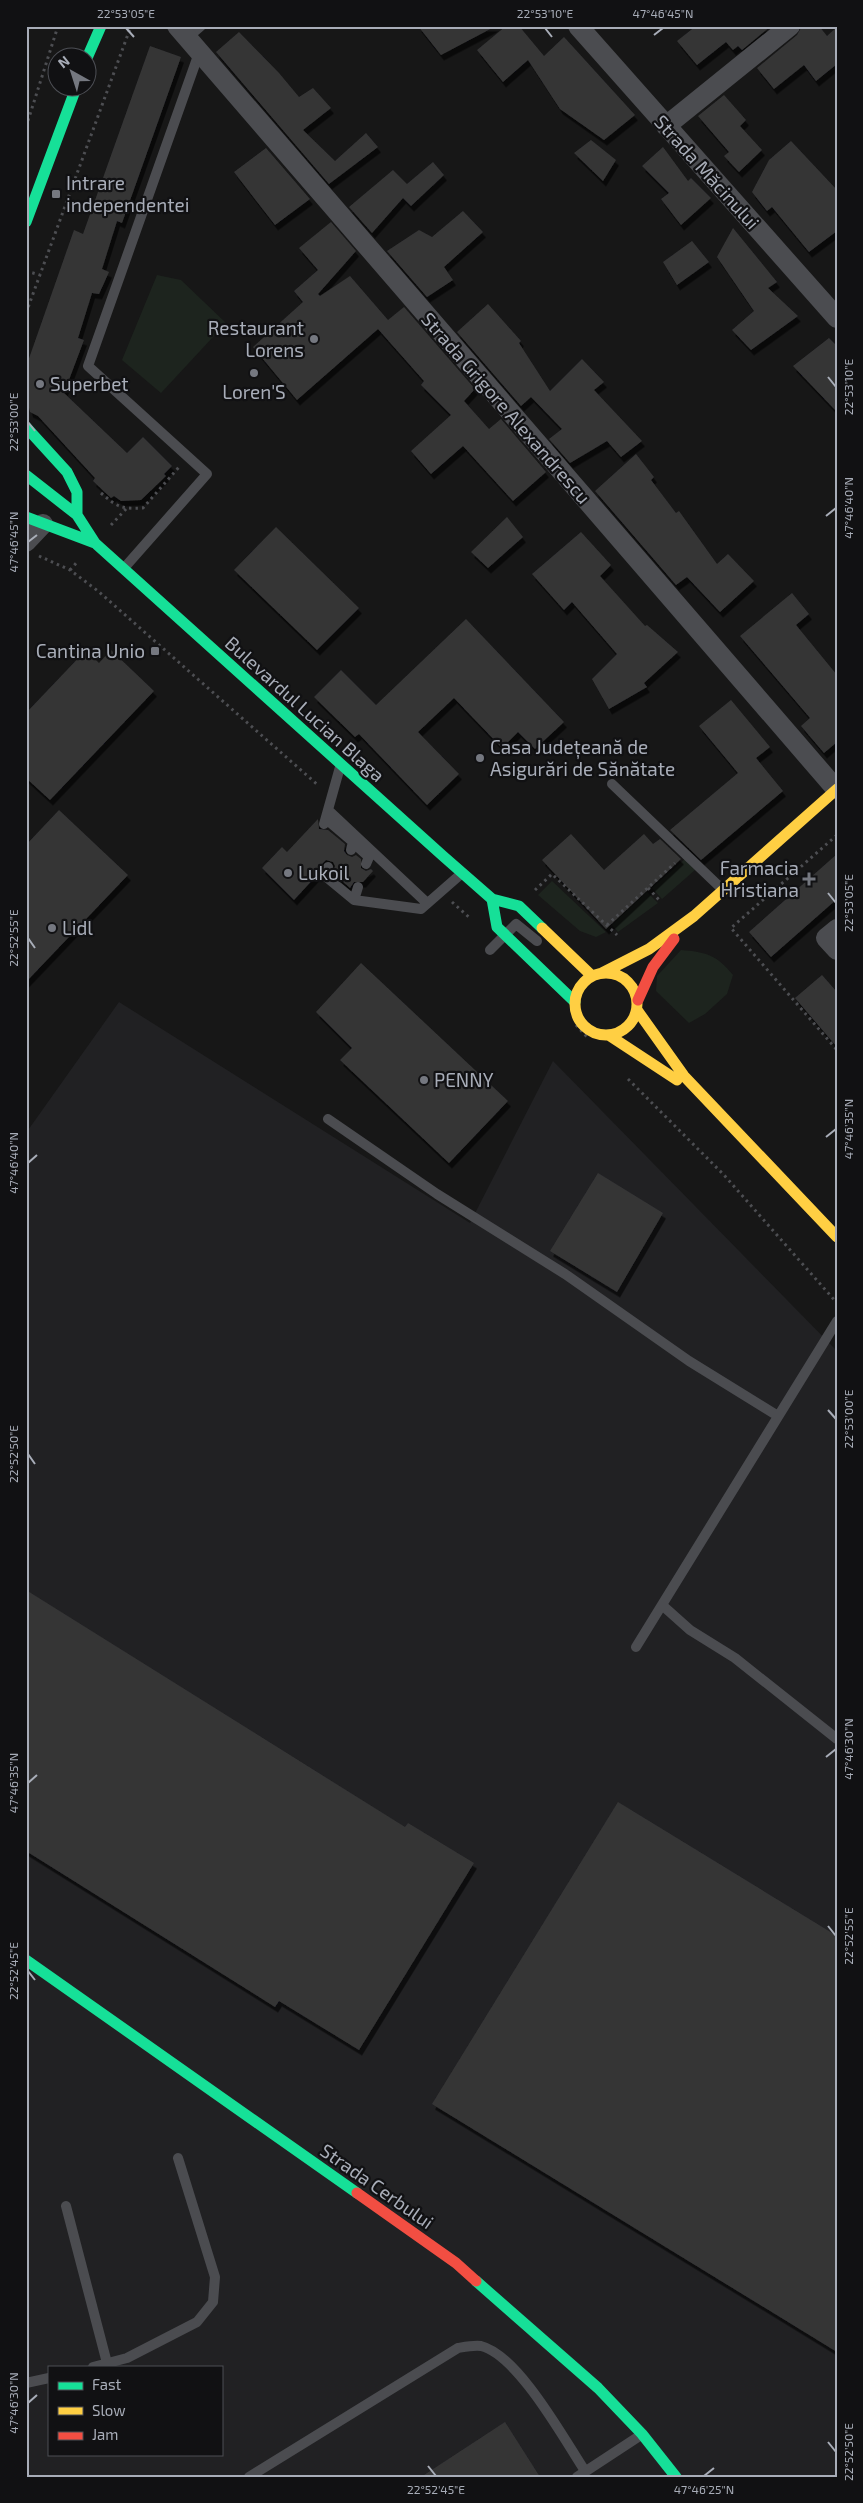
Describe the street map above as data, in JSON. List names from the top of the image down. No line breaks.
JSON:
{"streets":{"main road":["Bulevardul Lucian Blaga","Strada Cerbului"],"street":["Strada Măcinului","Strada Grigore Alexandrescu"]},"places":{"transit":["Intrare independentei","Cantina Unio"],"other":["Restaurant Lorens","Loren'S","Superbet","Casa Județeană de Asigurări de Sănătate","Lukoil","Lidl","PENNY"],"health":["Farmacia Hristiana"]},"legend":["Fast","Slow","Jam"],"north":"top left","coordinates":["22°53'05\"E","22°53'10\"E","47°46'45\"N","22°53'00\"E","47°46'40\"N","22°52'55\"E","47°46'35\"N","22°52'50\"E","47°46'30\"N","22°52'45\"E","47°46'25\"N"]}
